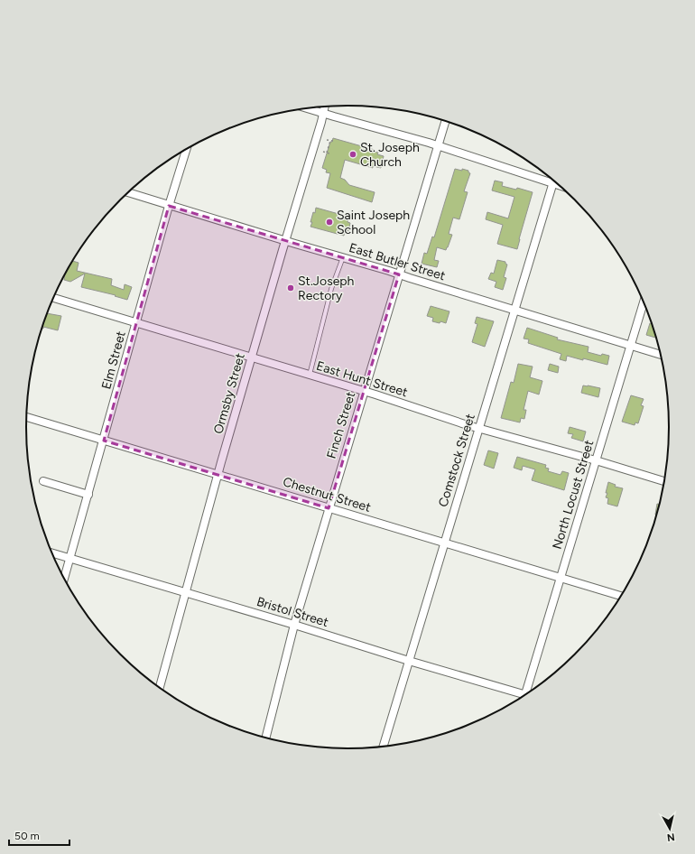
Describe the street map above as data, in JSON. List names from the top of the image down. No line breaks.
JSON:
{"streets":{"street":["East Butler Street","Elm Street","East Hunt Street","Ormsby Street","Finch Street","Comstock Street","Chestnut Street","North Locust Street","Bristol Street"]},"crossings":[["East Butler Street","Elm Street"],["East Butler Street","Ormsby Street"],["East Butler Street","Finch Street"],["East Butler Street","Comstock Street"],["East Butler Street","North Locust Street"],["Elm Street","East Hunt Street"],["Elm Street","Chestnut Street"],["Elm Street","Bristol Street"],["East Hunt Street","Ormsby Street"],["East Hunt Street","Finch Street"],["East Hunt Street","Comstock Street"],["East Hunt Street","North Locust Street"],["Ormsby Street","Chestnut Street"],["Ormsby Street","Bristol Street"],["Finch Street","Chestnut Street"],["Finch Street","Bristol Street"],["Comstock Street","Chestnut Street"],["Comstock Street","Bristol Street"],["Chestnut Street","North Locust Street"],["North Locust Street","Bristol Street"]],"places":["St. Joseph Church","Saint Joseph School","St.Joseph Rectory"],"scale_bar":"50 m","north":"bottom"}
